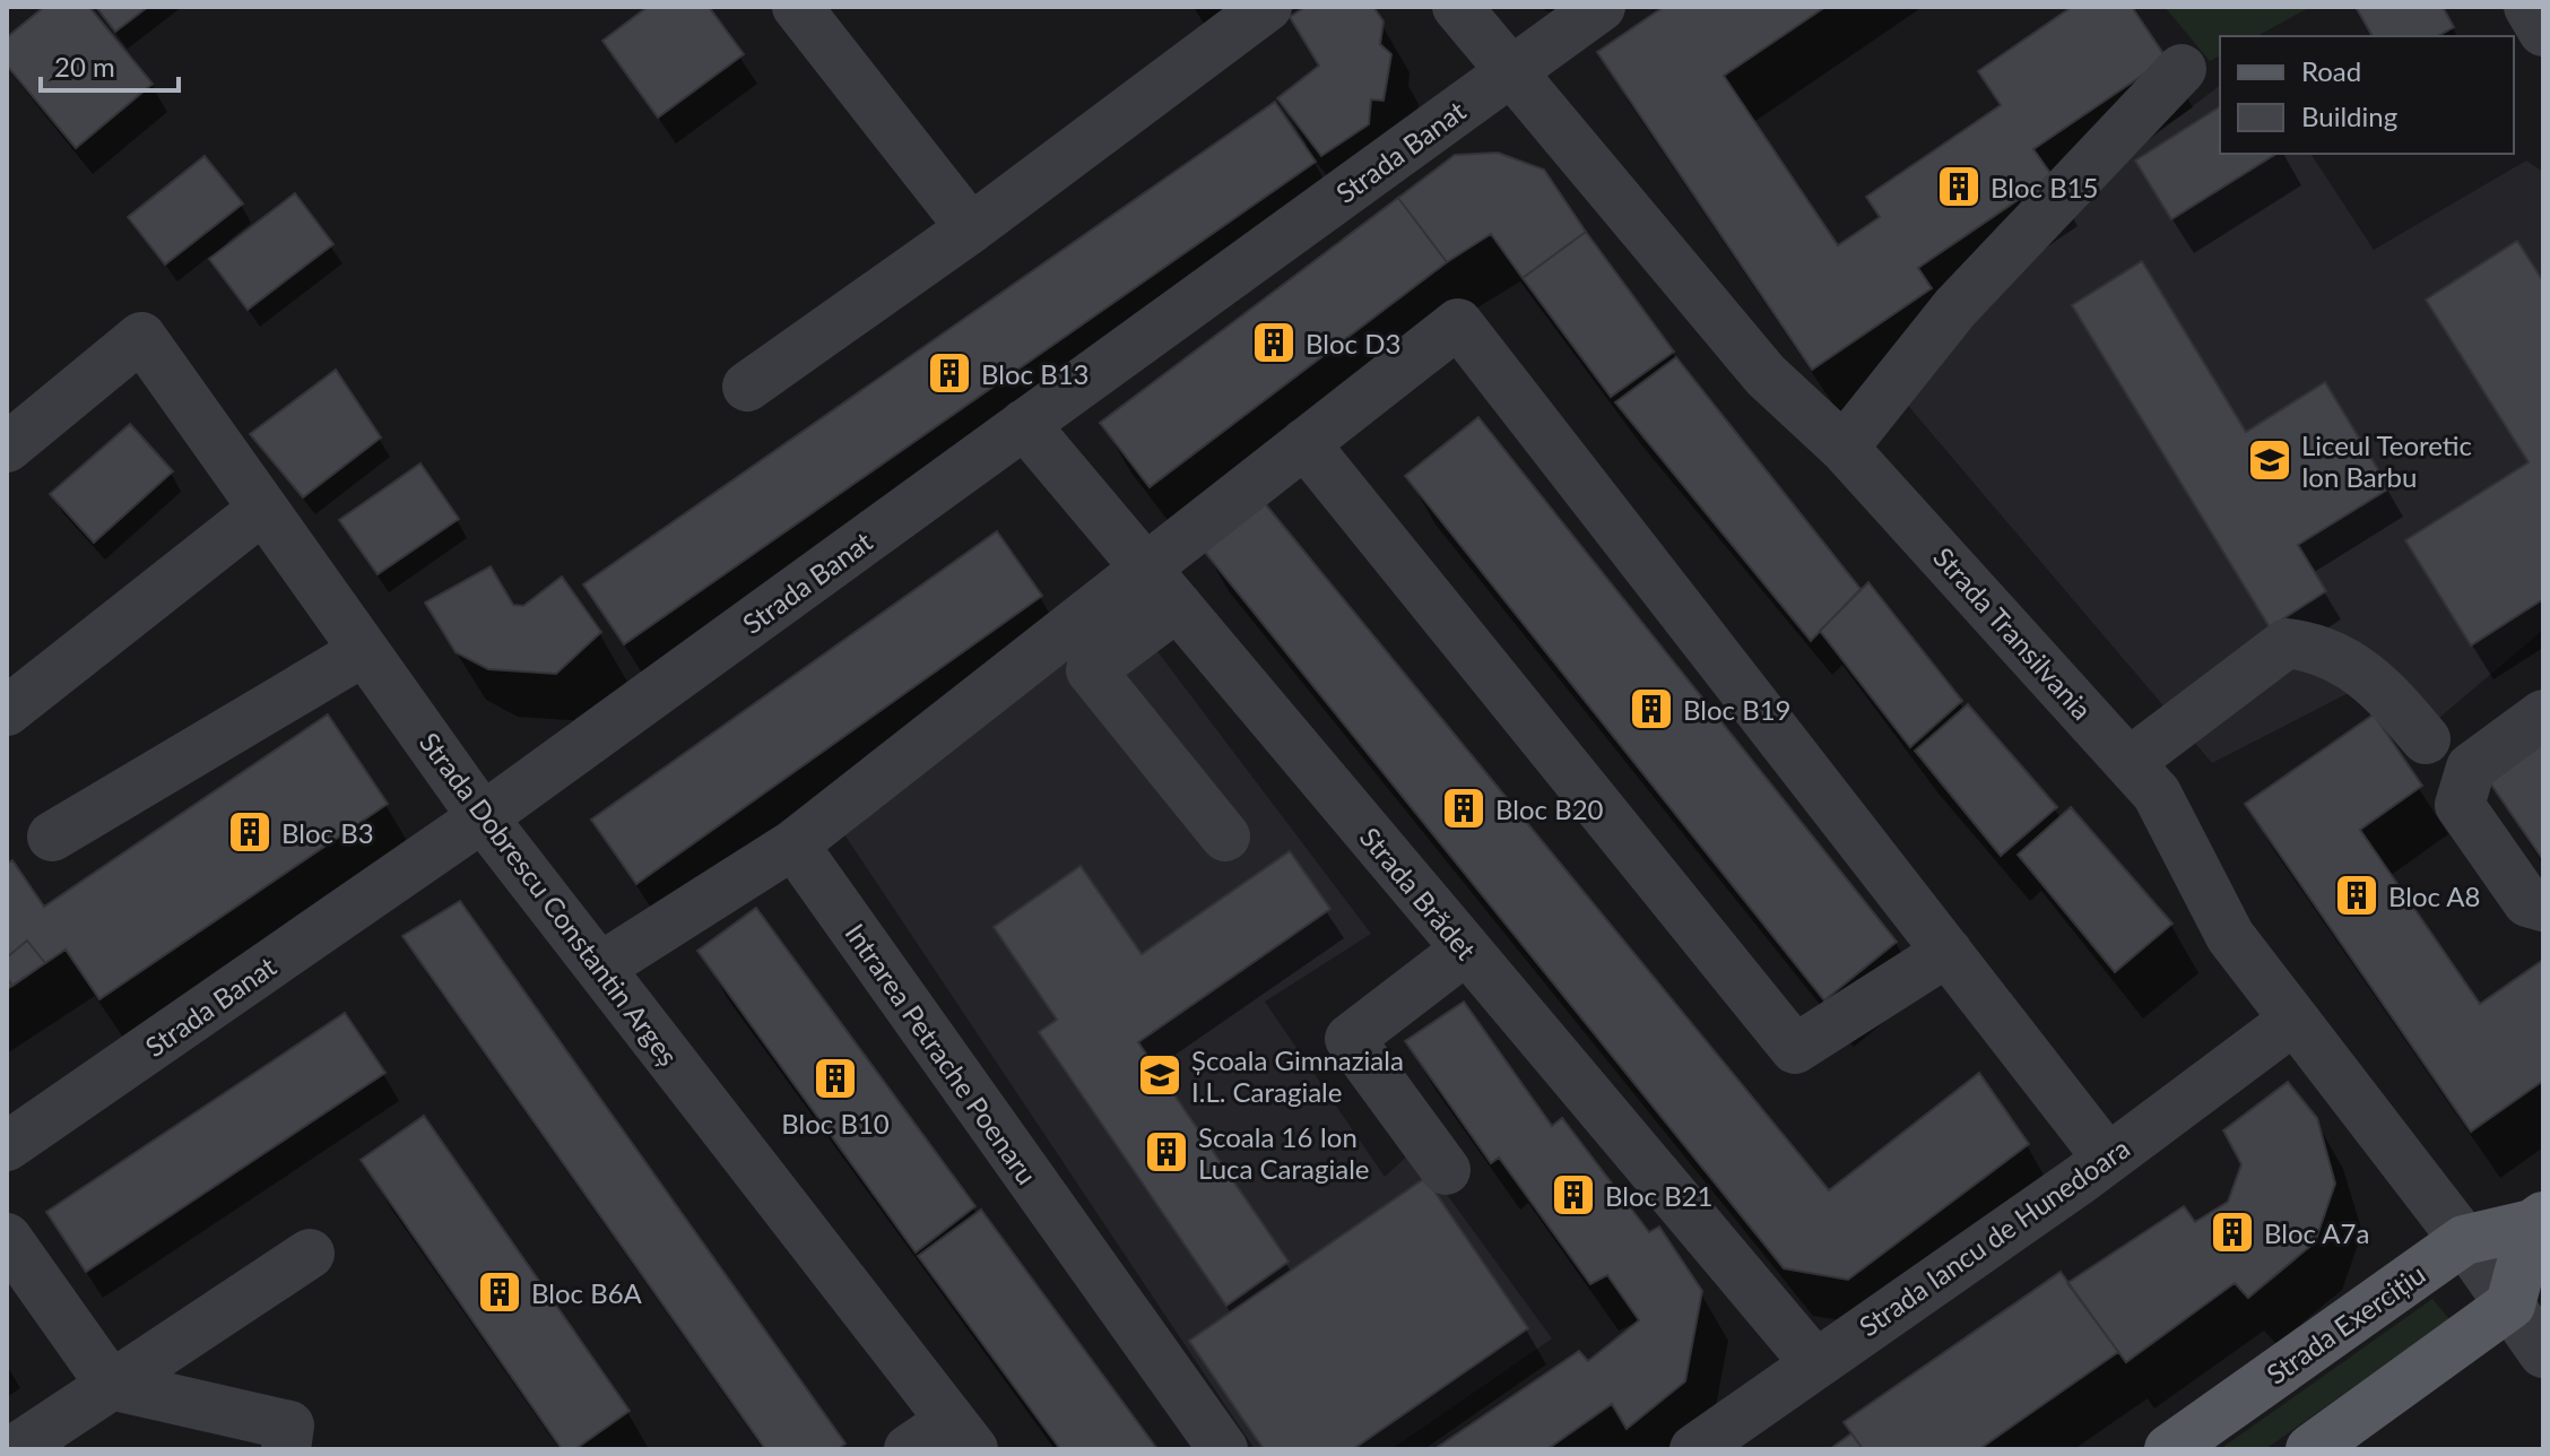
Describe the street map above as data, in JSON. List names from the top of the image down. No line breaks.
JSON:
{"streets":{"main road":["Strada Exercițiu"],"street":["Strada Banat","Strada Transilvania","Strada Brădet","Strada Dobrescu Constantin Argeș","Intrarea Petrache Poenaru","Strada Iancu de Hunedoara"]},"crossings":[["Strada Banat","Strada Transilvania"],["Strada Banat","Strada Brădet"],["Strada Banat","Strada Dobrescu Constantin Argeș"],["Strada Transilvania","Strada Iancu de Hunedoara"],["Strada Transilvania","Strada Exercițiu"],["Strada Brădet","Strada Iancu de Hunedoara"]],"places":{"building":["Bloc B15","Bloc D3","Bloc B13","Bloc B19","Bloc B20","Bloc B3","Bloc A8","Bloc B10","Scoala 16 Ion Luca Caragiale","Bloc B21","Bloc A7a","Bloc B6A"],"school or university":["Liceul Teoretic Ion Barbu","Școala Gimnaziala I.L. Caragiale"]},"legend":["Road","Building"],"scale_bar":"20 m"}
